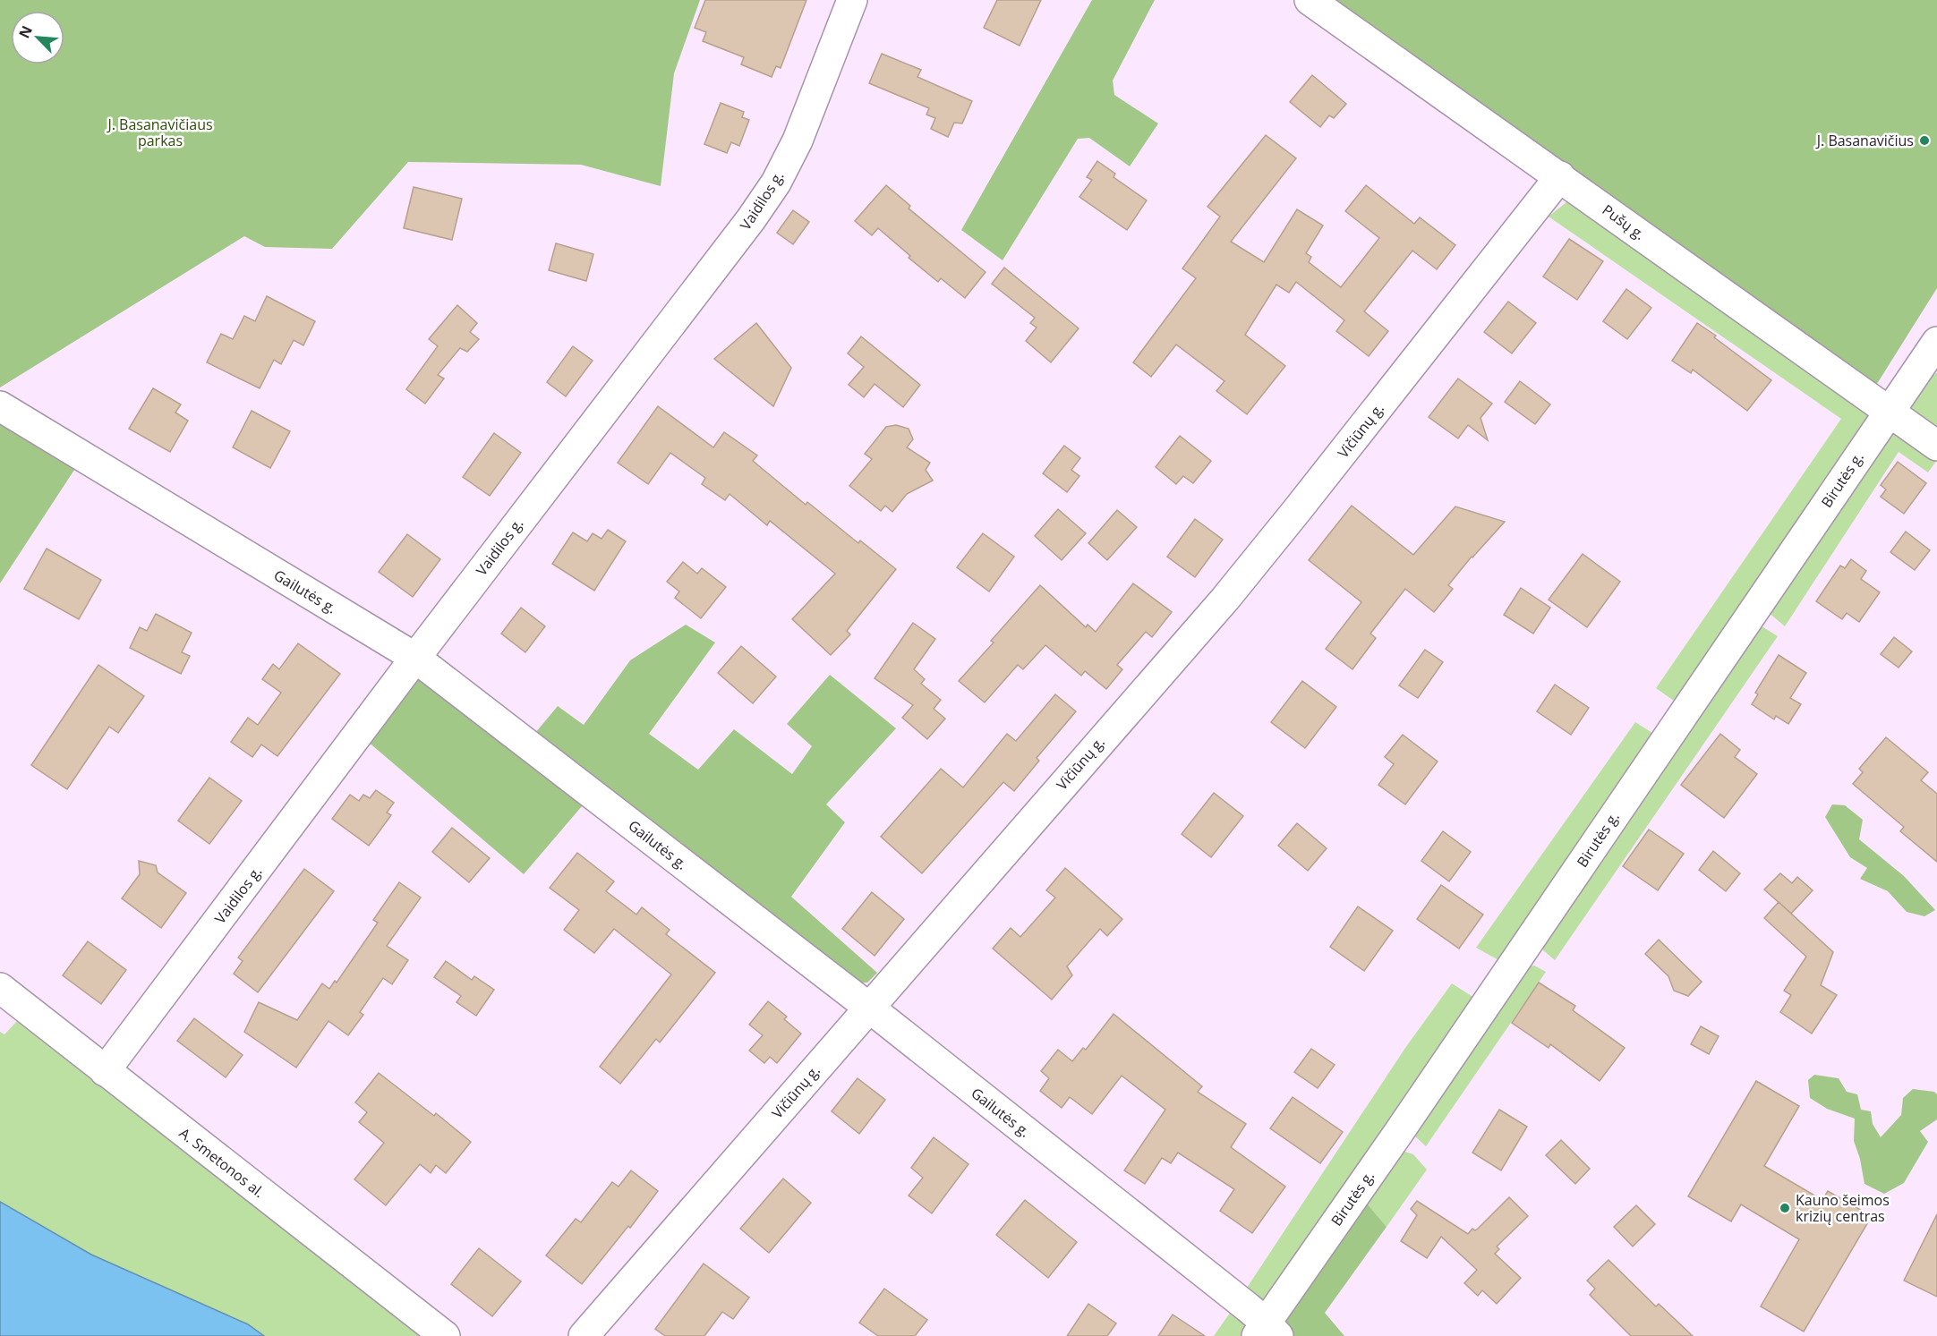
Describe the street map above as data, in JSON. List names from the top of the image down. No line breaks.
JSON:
{"streets":{"street":["Vaidilos g.","Pušų g.","Vičiūnų g.","Birutės g.","Gailutės g.","A. Smetonos al."]},"crossings":[["Vaidilos g.","Gailutės g."],["Vaidilos g.","A. Smetonos al."],["Pušų g.","Vičiūnų g."],["Pušų g.","Birutės g."],["Vičiūnų g.","Gailutės g."],["Birutės g.","Gailutės g."]],"parks":["J. Basanavičiaus parkas"],"places":["J. Basanavičius","Kauno šeimos krizių centras"],"north":"top left"}
